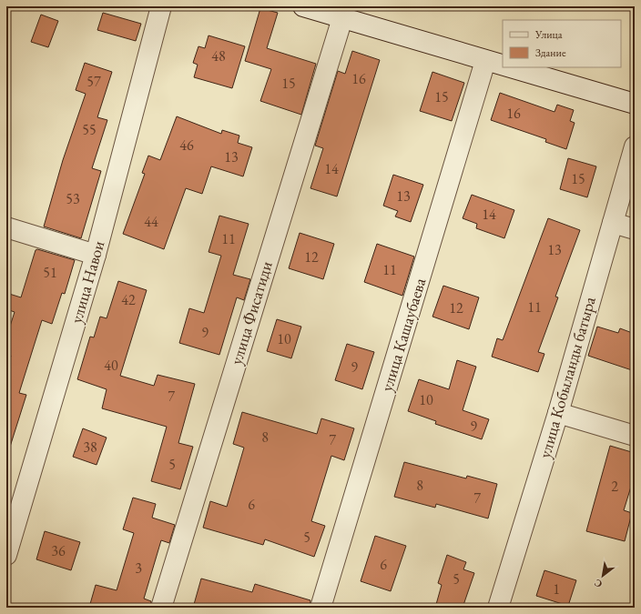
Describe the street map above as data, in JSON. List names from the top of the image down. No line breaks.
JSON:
{"streets":{"street":["улица Навои","улица Фисатиди","улица Кашаубаева","улица Кобыланды батыра"]},"house_numbers":["48","16","57","15","15","16","55","46","13","14","15","13","53","14","44","11","13","12","11","51","42","11","12","9","10","40","9","7","10","9","8","7","38","5","8","2","7","6","5","36","6","3","5","1"],"legend":["Улица","Здание"],"north":"bottom left"}
